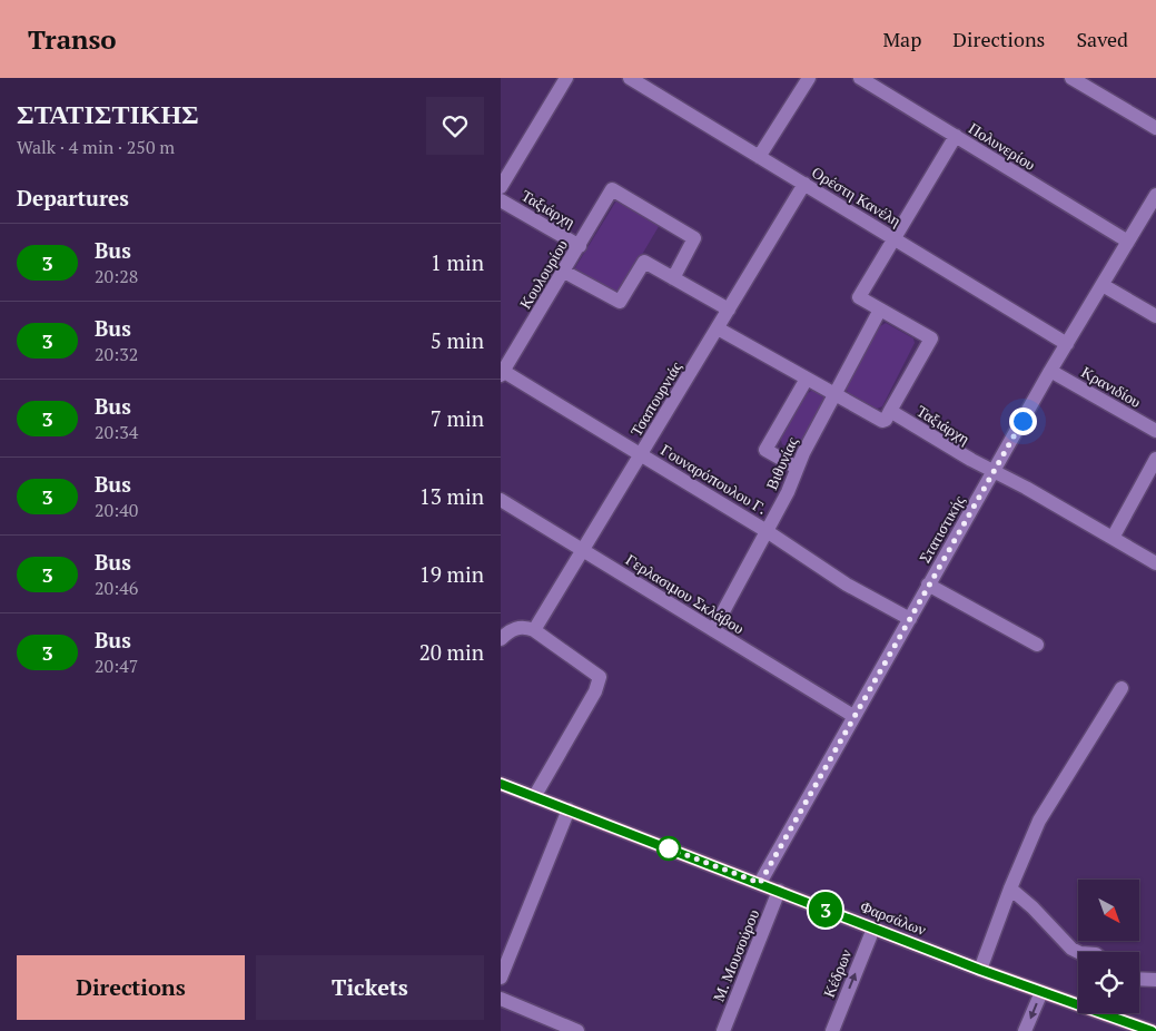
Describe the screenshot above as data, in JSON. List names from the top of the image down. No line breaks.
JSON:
{"streets":{"main road":["Φαρσάλων"],"street":["Πολυνερίου","Ορέστη Κανέλη","Ταξιάρχη","Κουλουρίου","Κρανιδίου","Τσαπουρνιάς","Βιθυνίας","Γουναρόπουλου Γ.","Στατιστικής","Γερλασιμου Σκλάβου","Μ. Μουσούρου","Κέδρων"]},"crossings":[["Πολυνερίου","Στατιστικής"],["Ορέστη Κανέλη","Τσαπουρνιάς"],["Ορέστη Κανέλη","Στατιστικής"],["Ταξιάρχη","Κουλουρίου"],["Ταξιάρχη","Στατιστικής"],["Κουλουρίου","Γουναρόπουλου Γ."],["Κρανιδίου","Στατιστικής"],["Τσαπουρνιάς","Γουναρόπουλου Γ."],["Τσαπουρνιάς","Γερλασιμου Σκλάβου"],["Βιθυνίας","Γουναρόπουλου Γ."],["Βιθυνίας","Γερλασιμου Σκλάβου"],["Γουναρόπουλου Γ.","Στατιστικής"],["Στατιστικής","Γερλασιμου Σκλάβου"],["Στατιστικής","Φαρσάλων"],["Φαρσάλων","Μ. Μουσούρου"],["Φαρσάλων","Κέδρων"]],"one_way":["Κέδρων"],"lines":["bus line 3"],"north":"bottom right","page":{"header":"Transo","nav":["Map","Directions","Saved"],"heading":[["ΣΤΑΤΙΣΤΙΚΗΣ","Walk · 4 min · 250 m"],"Departures"],"on_map":"3","list":[{"mark":"3","name":"Bus","note":"20:28","value":"1 min"},{"mark":"3","name":"Bus","note":"20:32","value":"5 min"},{"mark":"3","name":"Bus","note":"20:34","value":"7 min"},{"mark":"3","name":"Bus","note":"20:40","value":"13 min"},{"mark":"3","name":"Bus","note":"20:46","value":"19 min"},{"mark":"3","name":"Bus","note":"20:47","value":"20 min"}],"buttons":["Directions","Tickets"]}}
